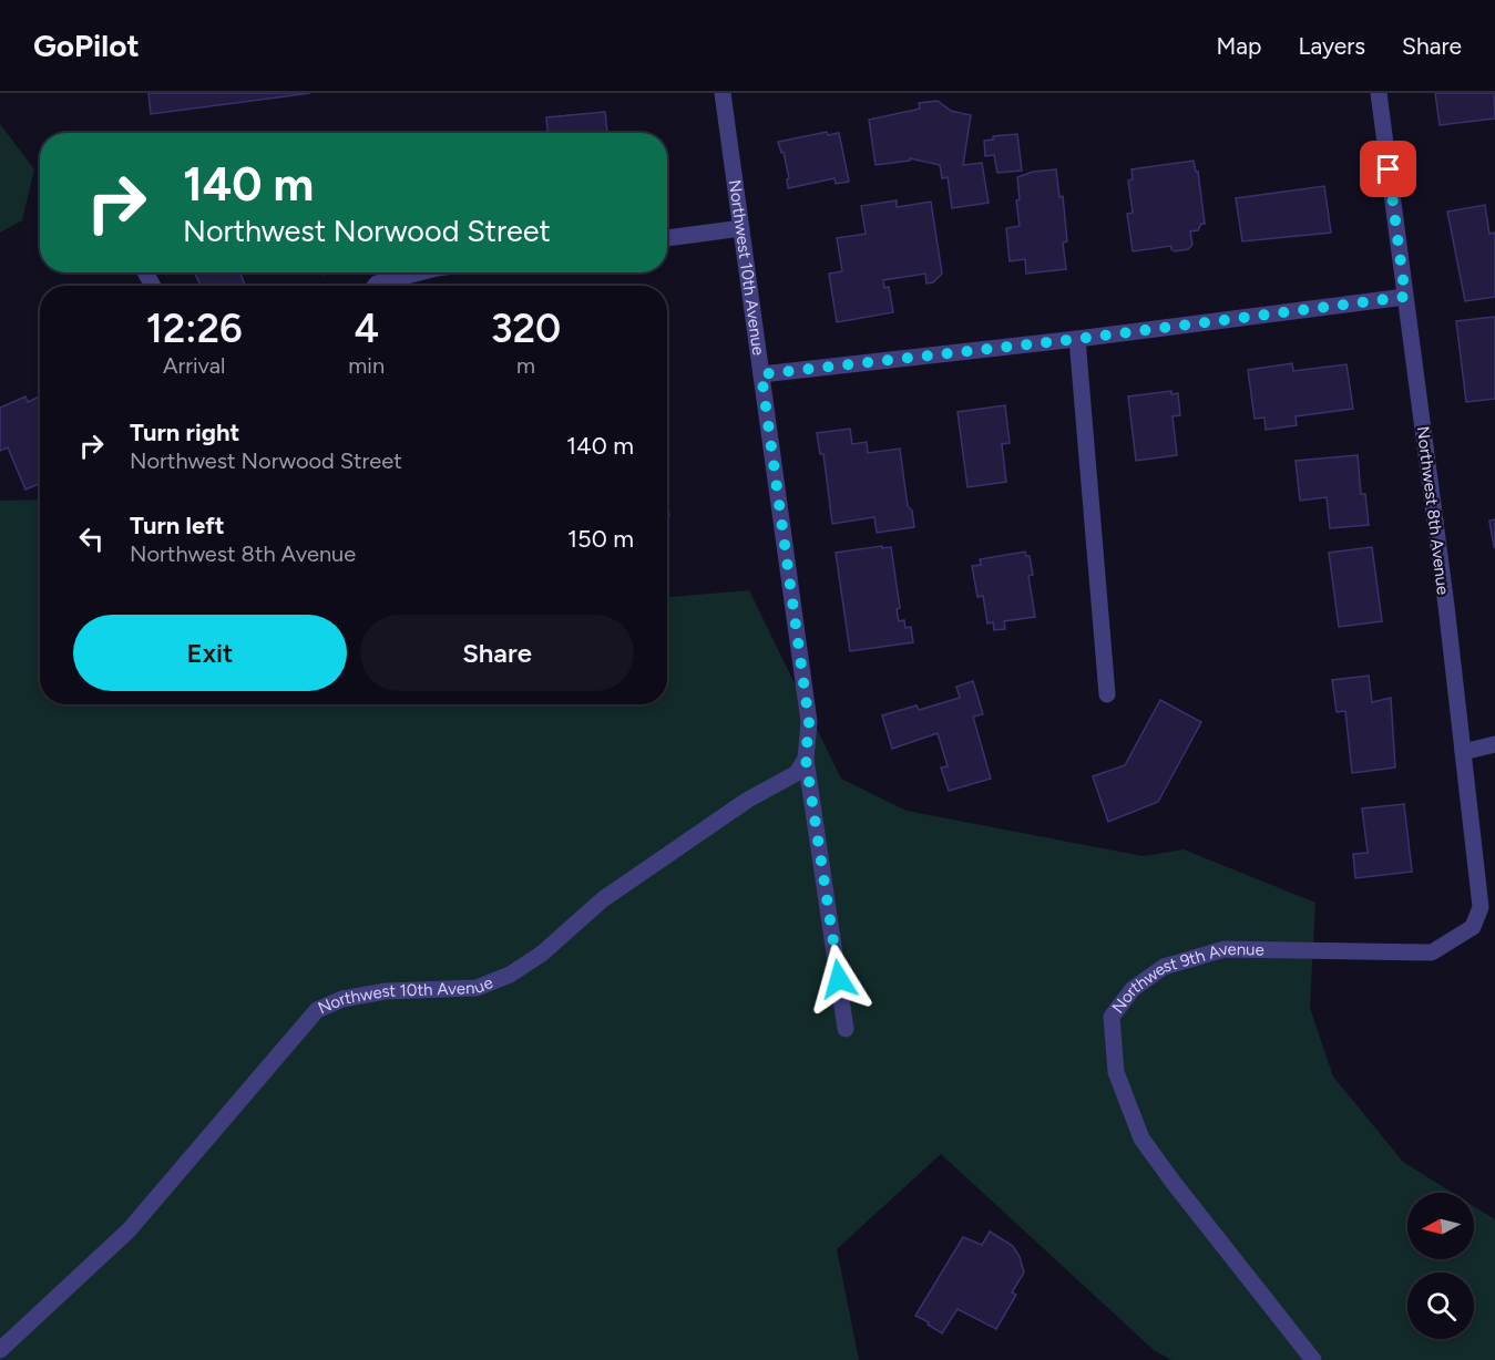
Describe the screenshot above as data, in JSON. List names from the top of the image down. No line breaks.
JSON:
{"streets":{"street":["Northwest 10th Avenue","Northwest 8th Avenue","Northwest 9th Avenue"]},"crossings":[["Northwest 8th Avenue","Northwest 9th Avenue"]],"north":"left","page":{"header":"GoPilot","nav":["Map","Layers","Share"],"turn":["140 m","Northwest Norwood Street"],"eta":["12:26","Arrival","4","min","320","m"],"list":[{"name":"Turn right","note":"Northwest Norwood Street","value":"140 m"},{"name":"Turn left","note":"Northwest 8th Avenue","value":"150 m"}],"buttons":["Exit","Share"]}}
